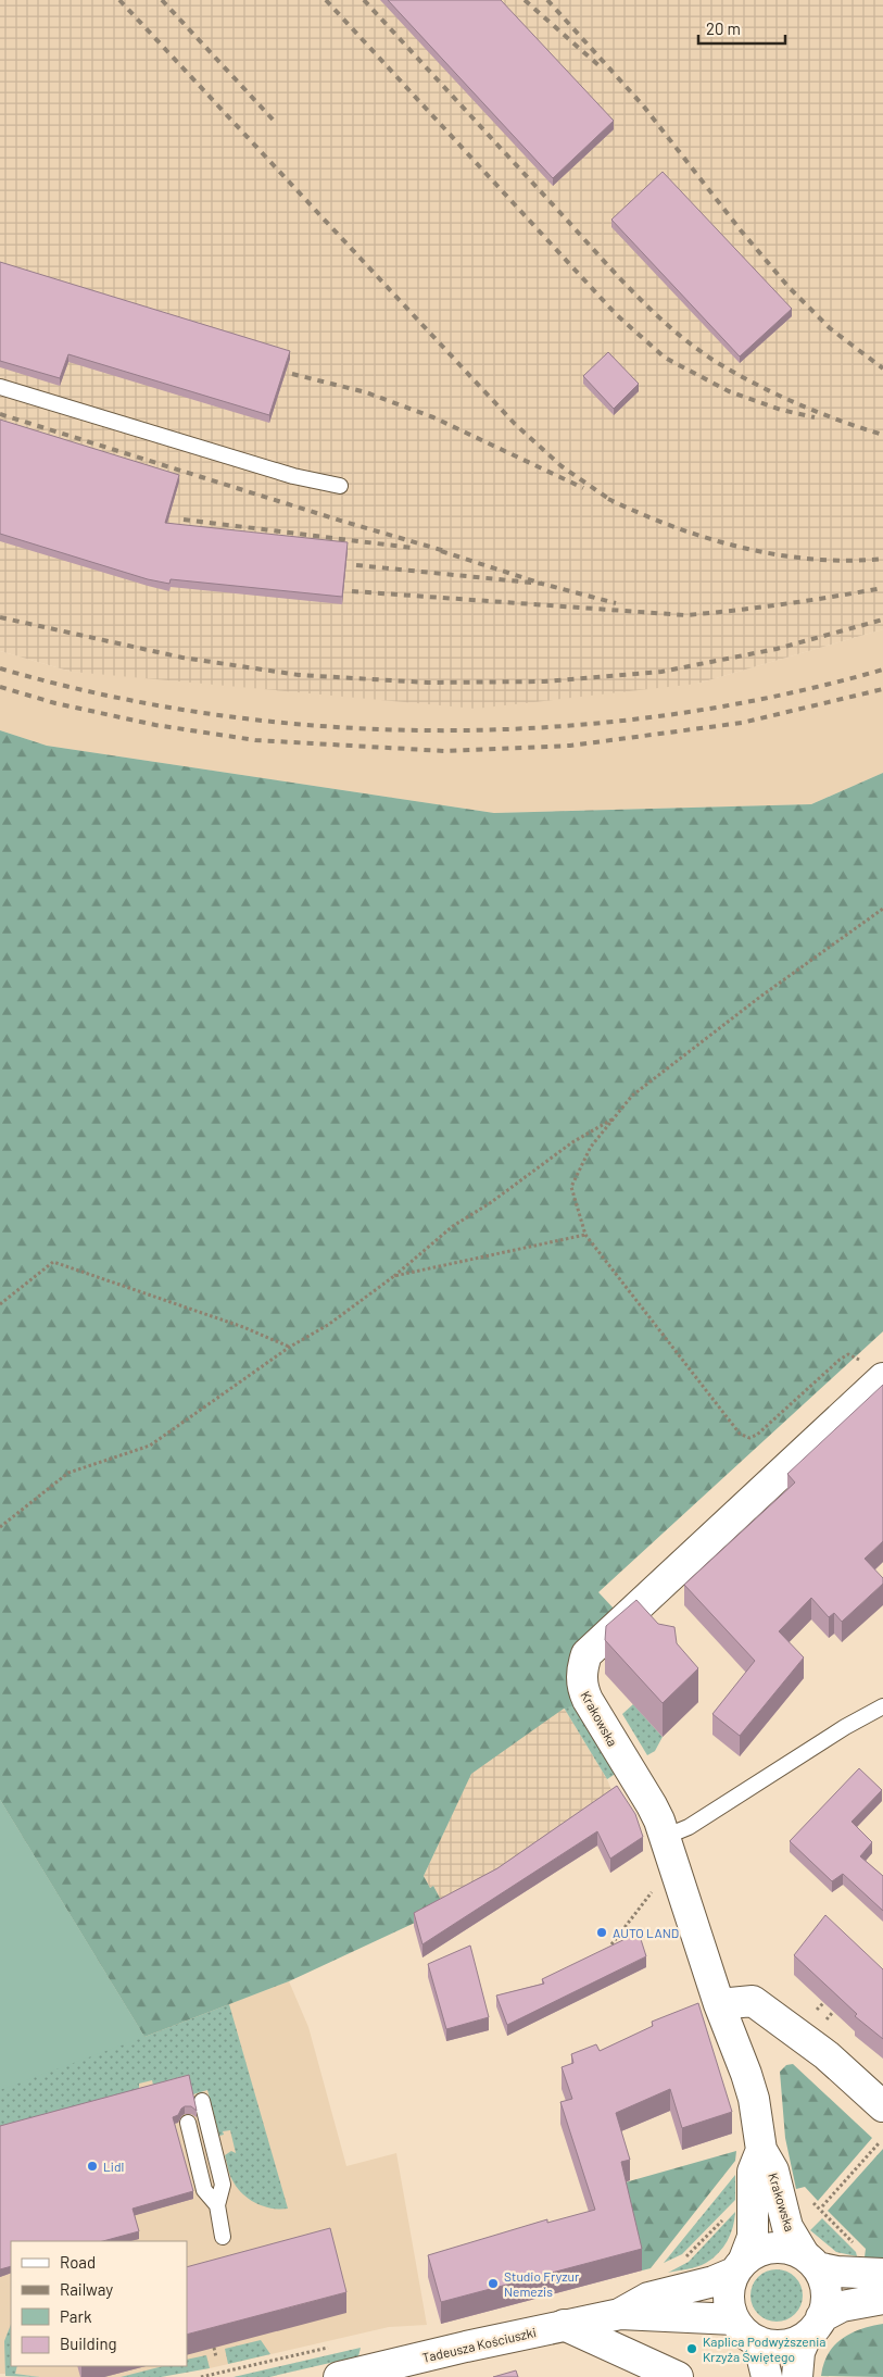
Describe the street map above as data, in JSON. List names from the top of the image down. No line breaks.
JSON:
{"streets":{"street":["Krakowska","Tadeusza Kościuszki"]},"crossings":[["Krakowska","Tadeusza Kościuszki"]],"places":["AUTO LAND","Lidl","Studio Fryzur Nemezis","Kaplica Podwyższenia Krzyża Świętego"],"legend":["Road","Railway","Park","Building"],"scale_bar":"20 m"}
